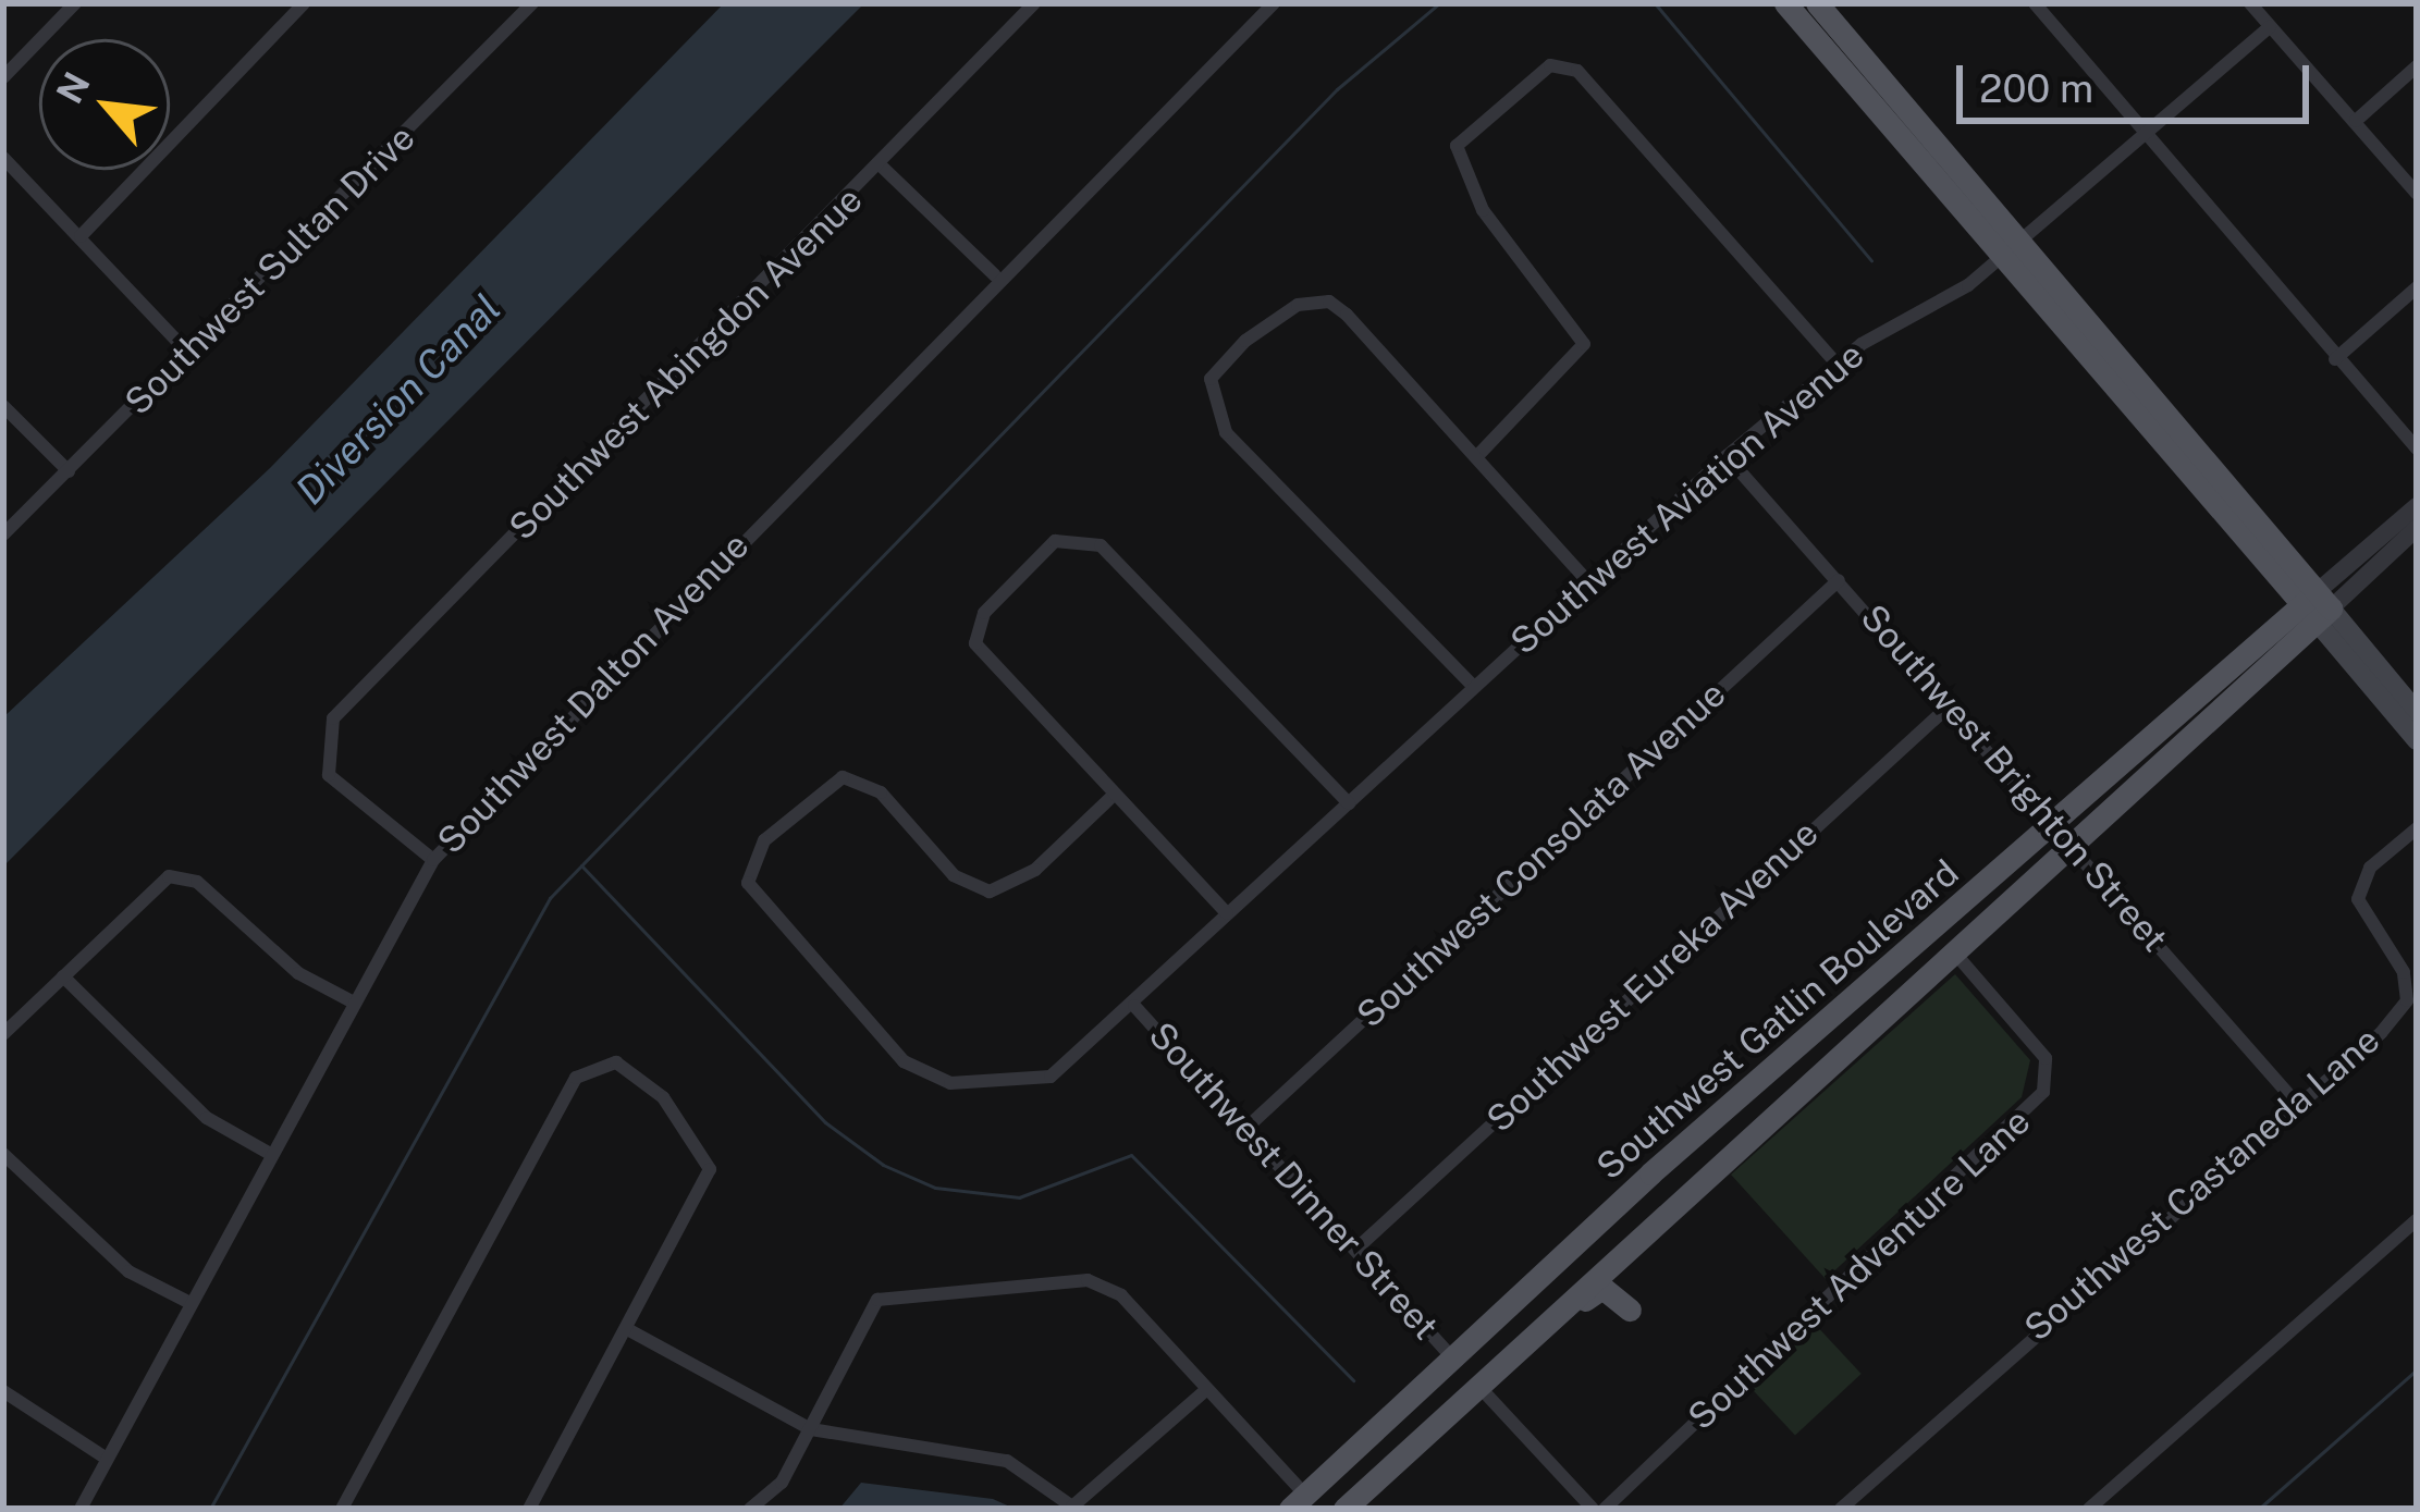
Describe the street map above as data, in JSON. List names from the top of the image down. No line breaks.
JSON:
{"streets":{"main road":["Southwest Gatlin Boulevard"],"street":["Southwest Sultan Drive","Southwest Abingdon Avenue","Southwest Aviation Avenue","Southwest Dalton Avenue","Southwest Brighton Street","Southwest Consolata Avenue","Southwest Eureka Avenue","Southwest Dinner Street","Southwest Castaneda Lane","Southwest Adventure Lane"]},"crossings":[["Southwest Abingdon Avenue","Southwest Dalton Avenue"],["Southwest Aviation Avenue","Southwest Brighton Street"],["Southwest Aviation Avenue","Southwest Dinner Street"],["Southwest Brighton Street","Southwest Consolata Avenue"],["Southwest Brighton Street","Southwest Eureka Avenue"],["Southwest Brighton Street","Southwest Gatlin Boulevard"],["Southwest Brighton Street","Southwest Castaneda Lane"],["Southwest Consolata Avenue","Southwest Dinner Street"],["Southwest Eureka Avenue","Southwest Dinner Street"],["Southwest Gatlin Boulevard","Southwest Dinner Street"],["Southwest Gatlin Boulevard","Southwest Adventure Lane"]],"water":["Diversion Canal"],"scale_bar":"200 m","north":"top left"}
